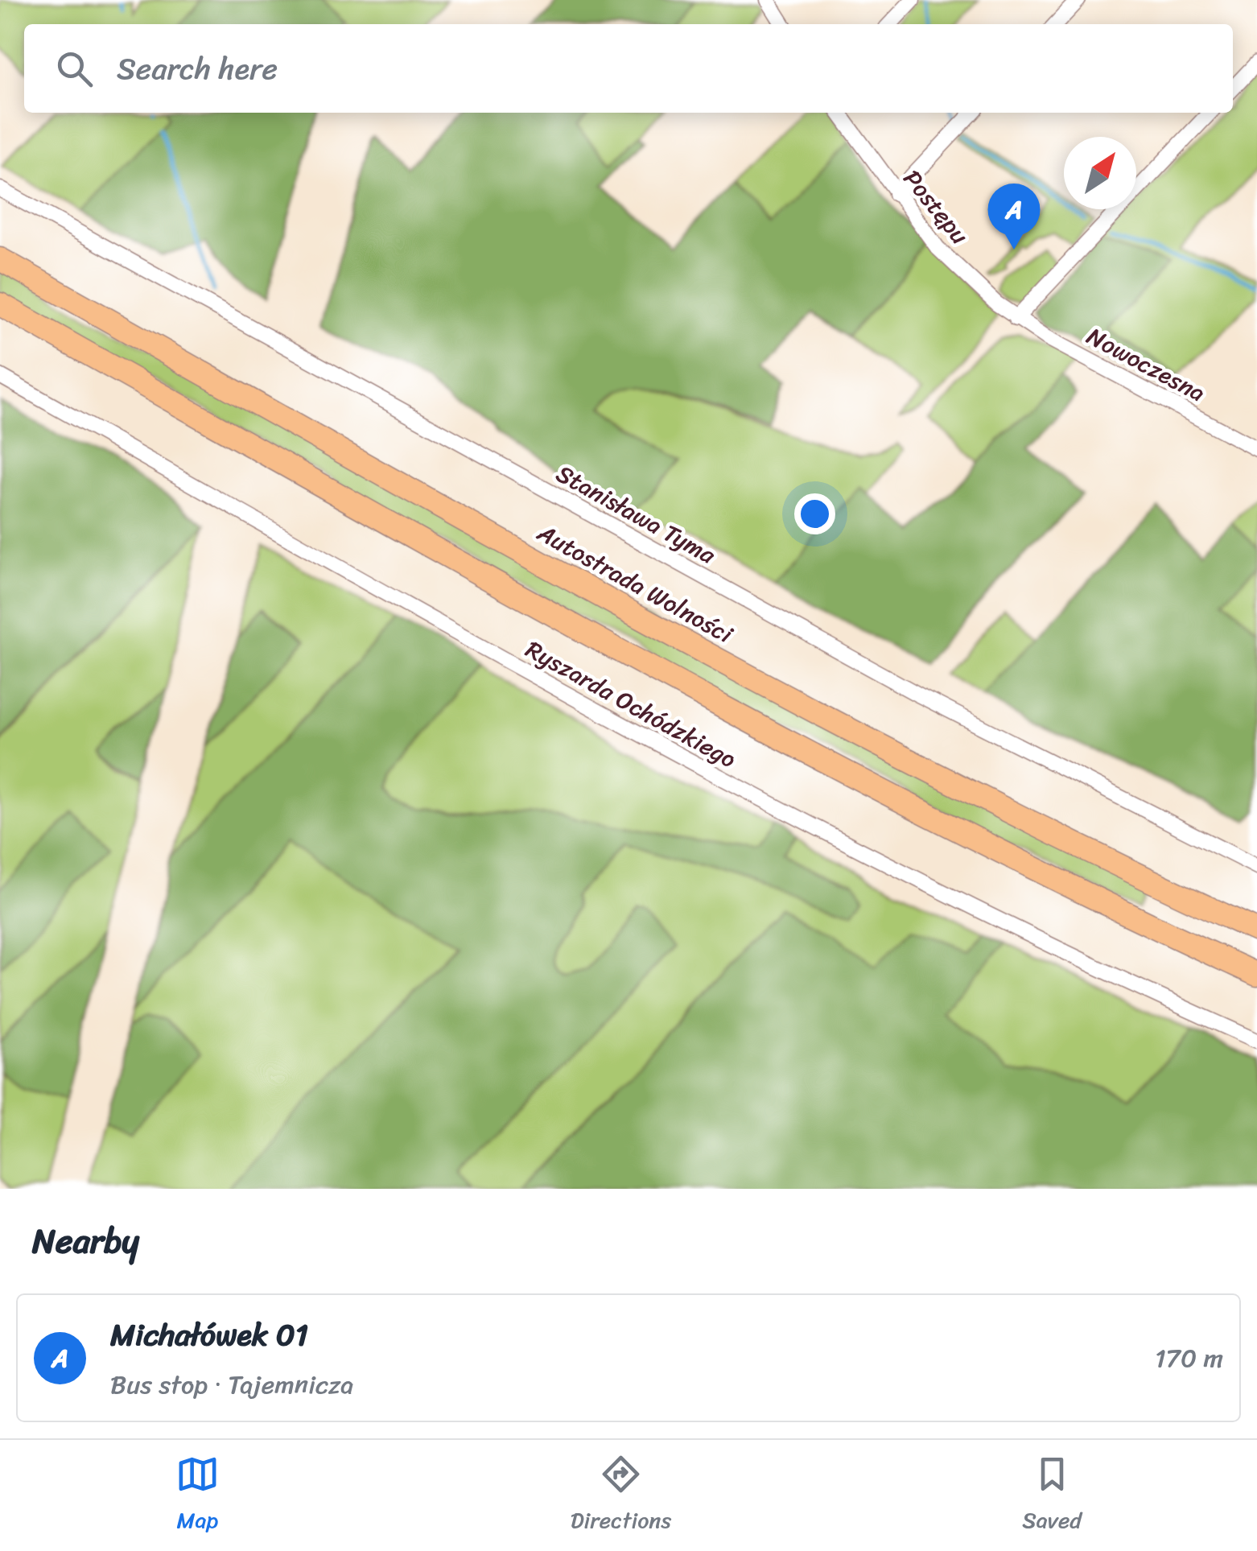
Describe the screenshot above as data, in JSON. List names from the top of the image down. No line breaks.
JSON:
{"streets":{"highway":["Autostrada Wolności"],"street":["Postępu","Nowoczesna","Stanisława Tyma","Ryszarda Ochódzkiego"]},"crossings":[["Postępu","Nowoczesna"]],"north":"top right","page":{"search":"Search here","pins":"A","heading":"Nearby","list":[{"mark":"A","name":"Michałówek 01","note":"Bus stop · Tajemnicza","value":"170 m"}],"nav":["Map","Directions","Saved"]}}
